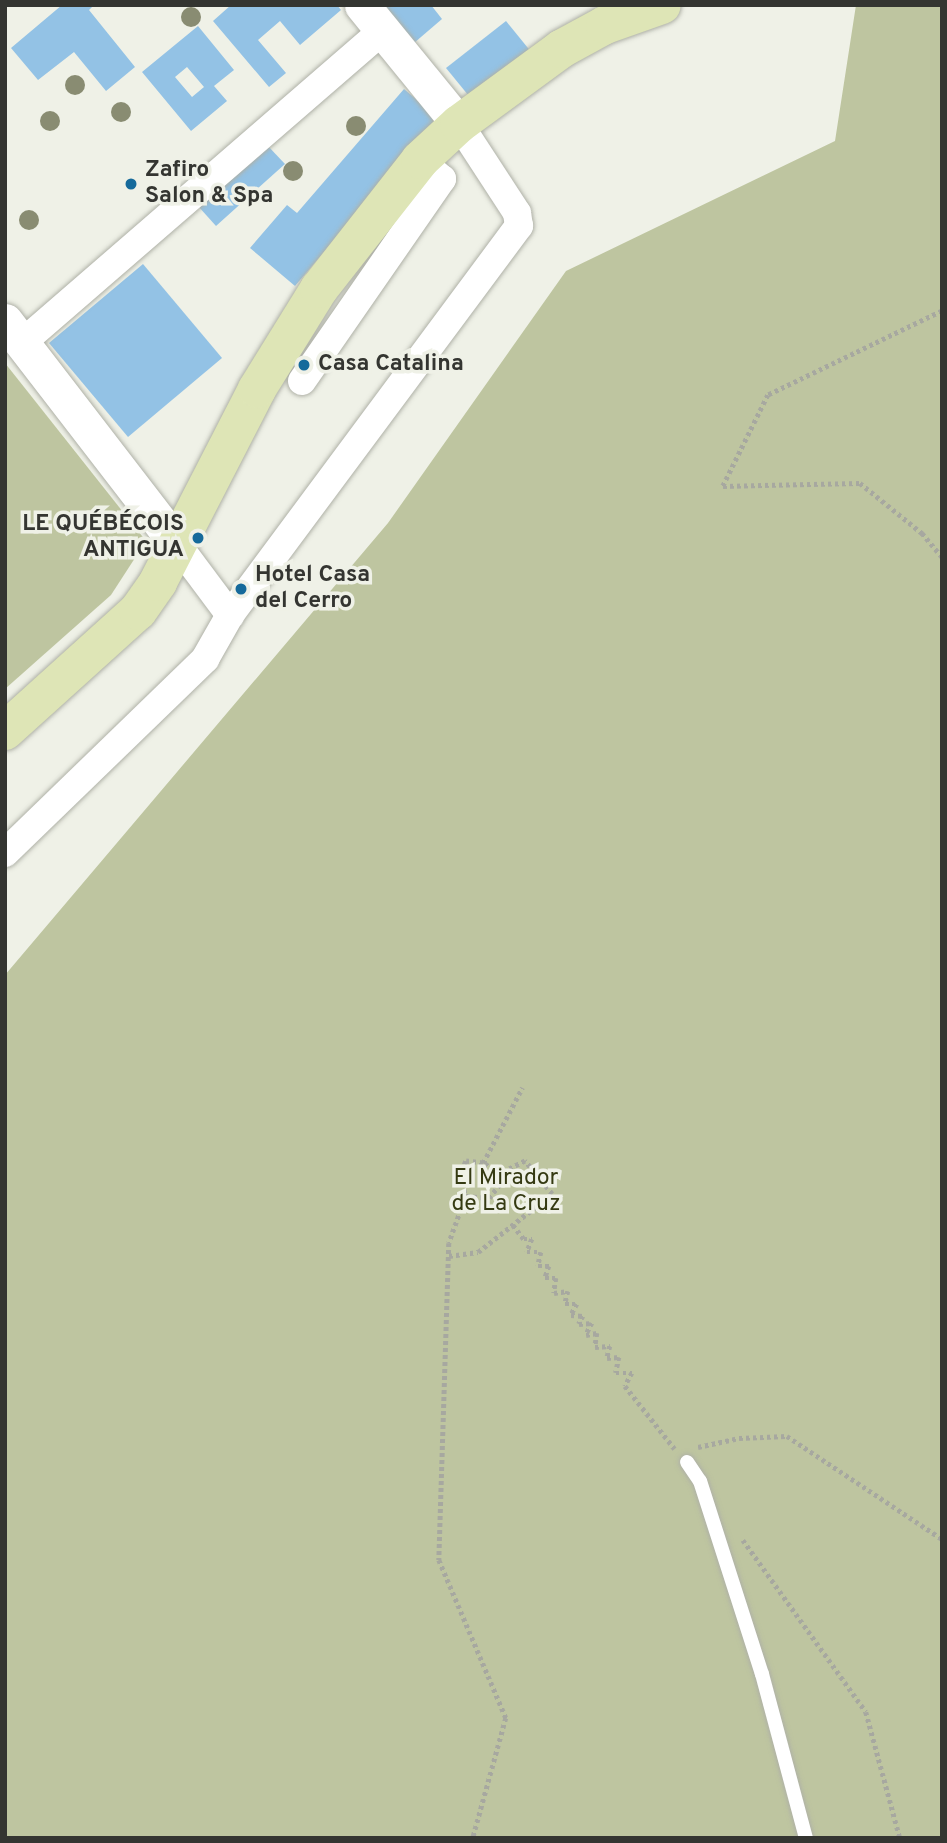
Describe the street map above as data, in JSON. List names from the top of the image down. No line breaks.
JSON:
{"parks":["El Mirador de La Cruz"],"places":["Zafiro Salon & Spa","Casa Catalina","LE QUÉBÉCOIS ANTIGUA","Hotel Casa del Cerro"]}
